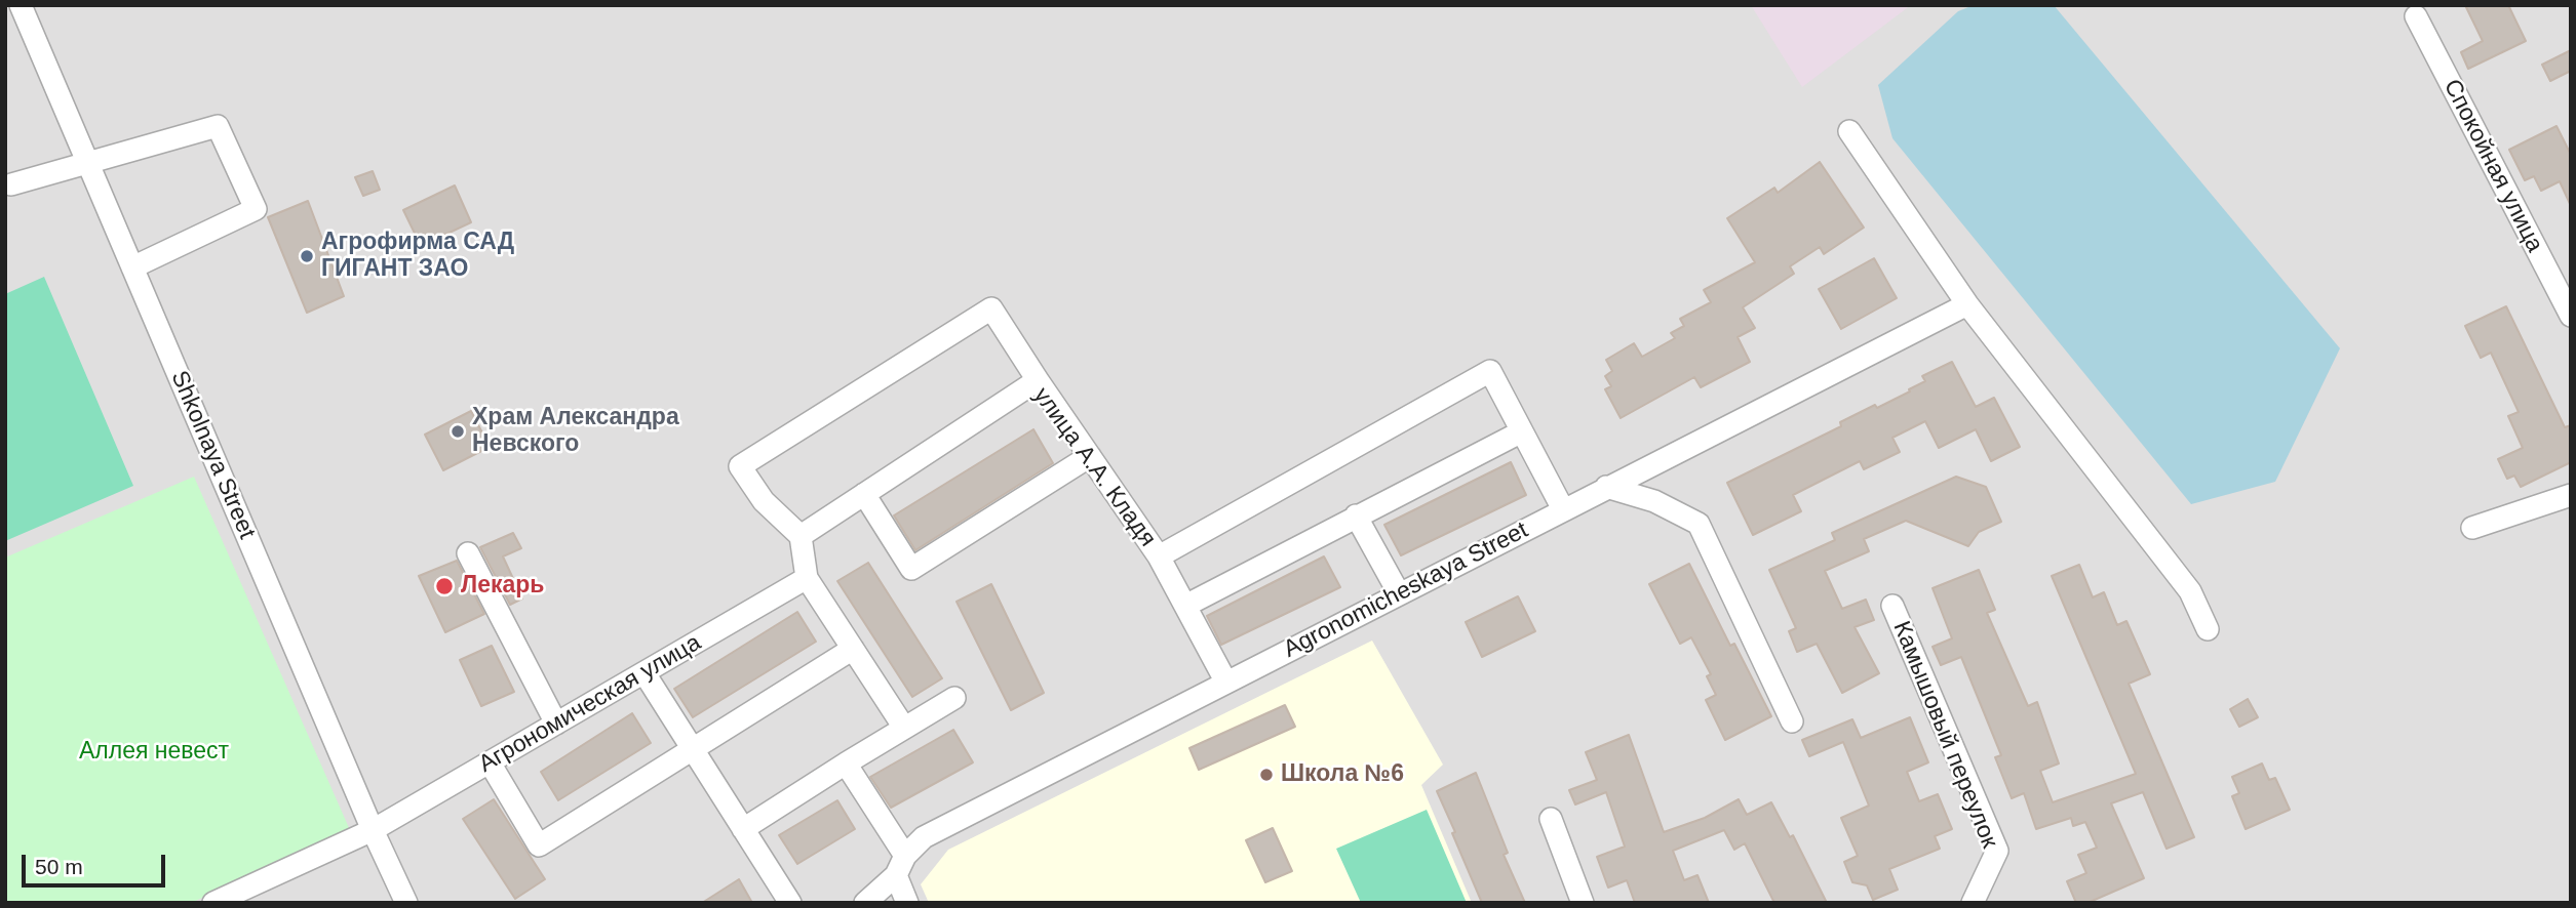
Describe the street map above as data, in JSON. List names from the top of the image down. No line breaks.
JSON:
{"streets":{"street":["Спокойная улица","Shkolnaya Street","улица А.А. Кладя","Agronomicheskaya Street","Агрономическая улица","Камышовый переулок"]},"crossings":[["Shkolnaya Street","Агрономическая улица"],["улица А.А. Кладя","Agronomicheskaya Street"]],"parks":["Аллея невест"],"places":["Агрофирма САД ГИГАНТ ЗАО","Храм Александра Невского","Лекарь","Школа №6"],"scale_bar":"50 m"}
